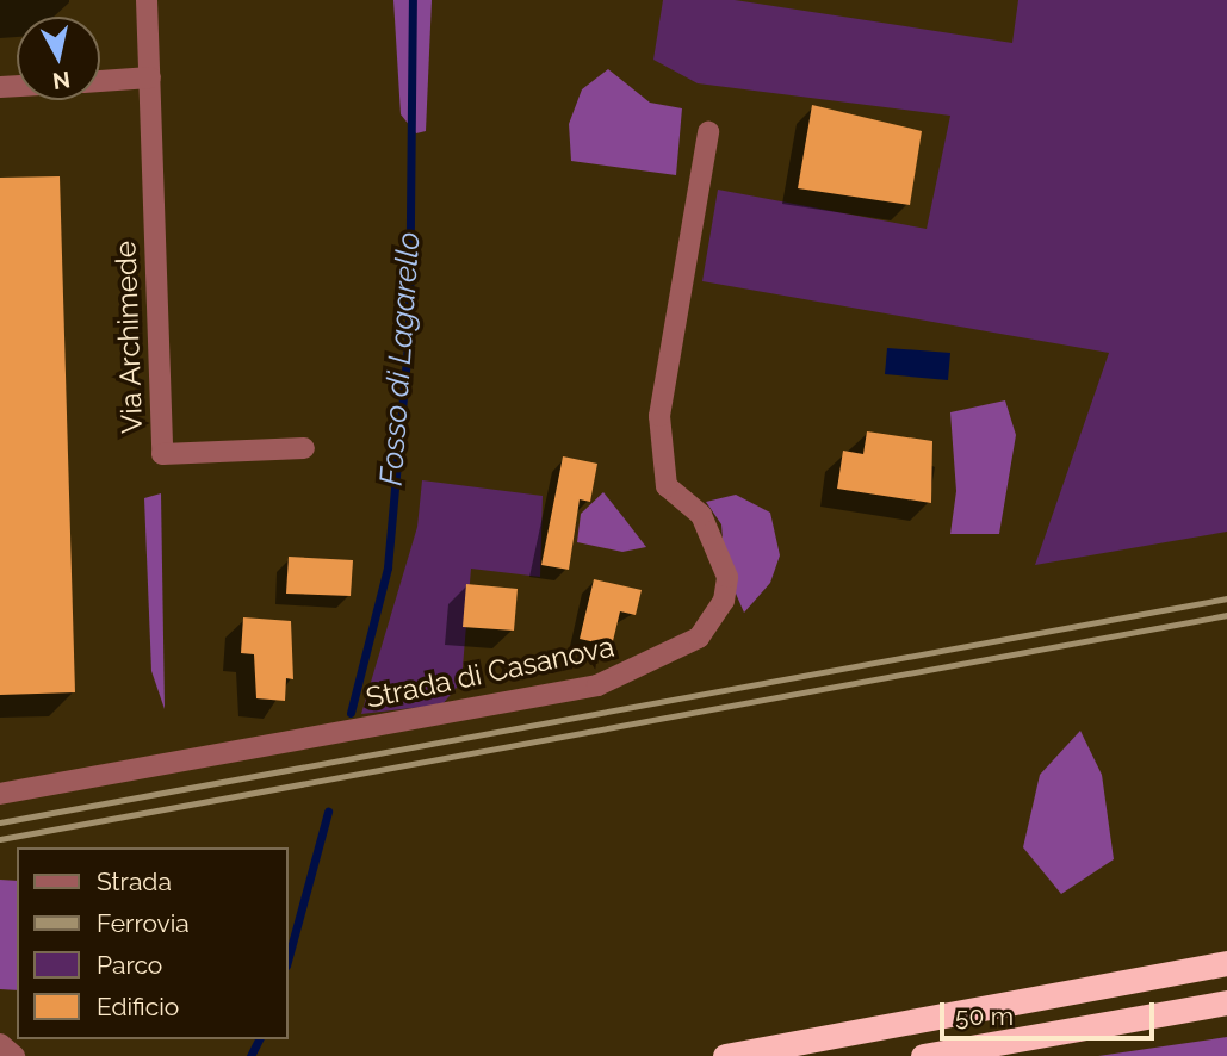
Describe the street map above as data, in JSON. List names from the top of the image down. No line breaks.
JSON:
{"streets":{"street":["Via Archimede","Strada di Casanova"]},"water":["Fosso di Lagarello"],"legend":["Strada","Ferrovia","Parco","Edificio"],"scale_bar":"50 m","north":"bottom"}
